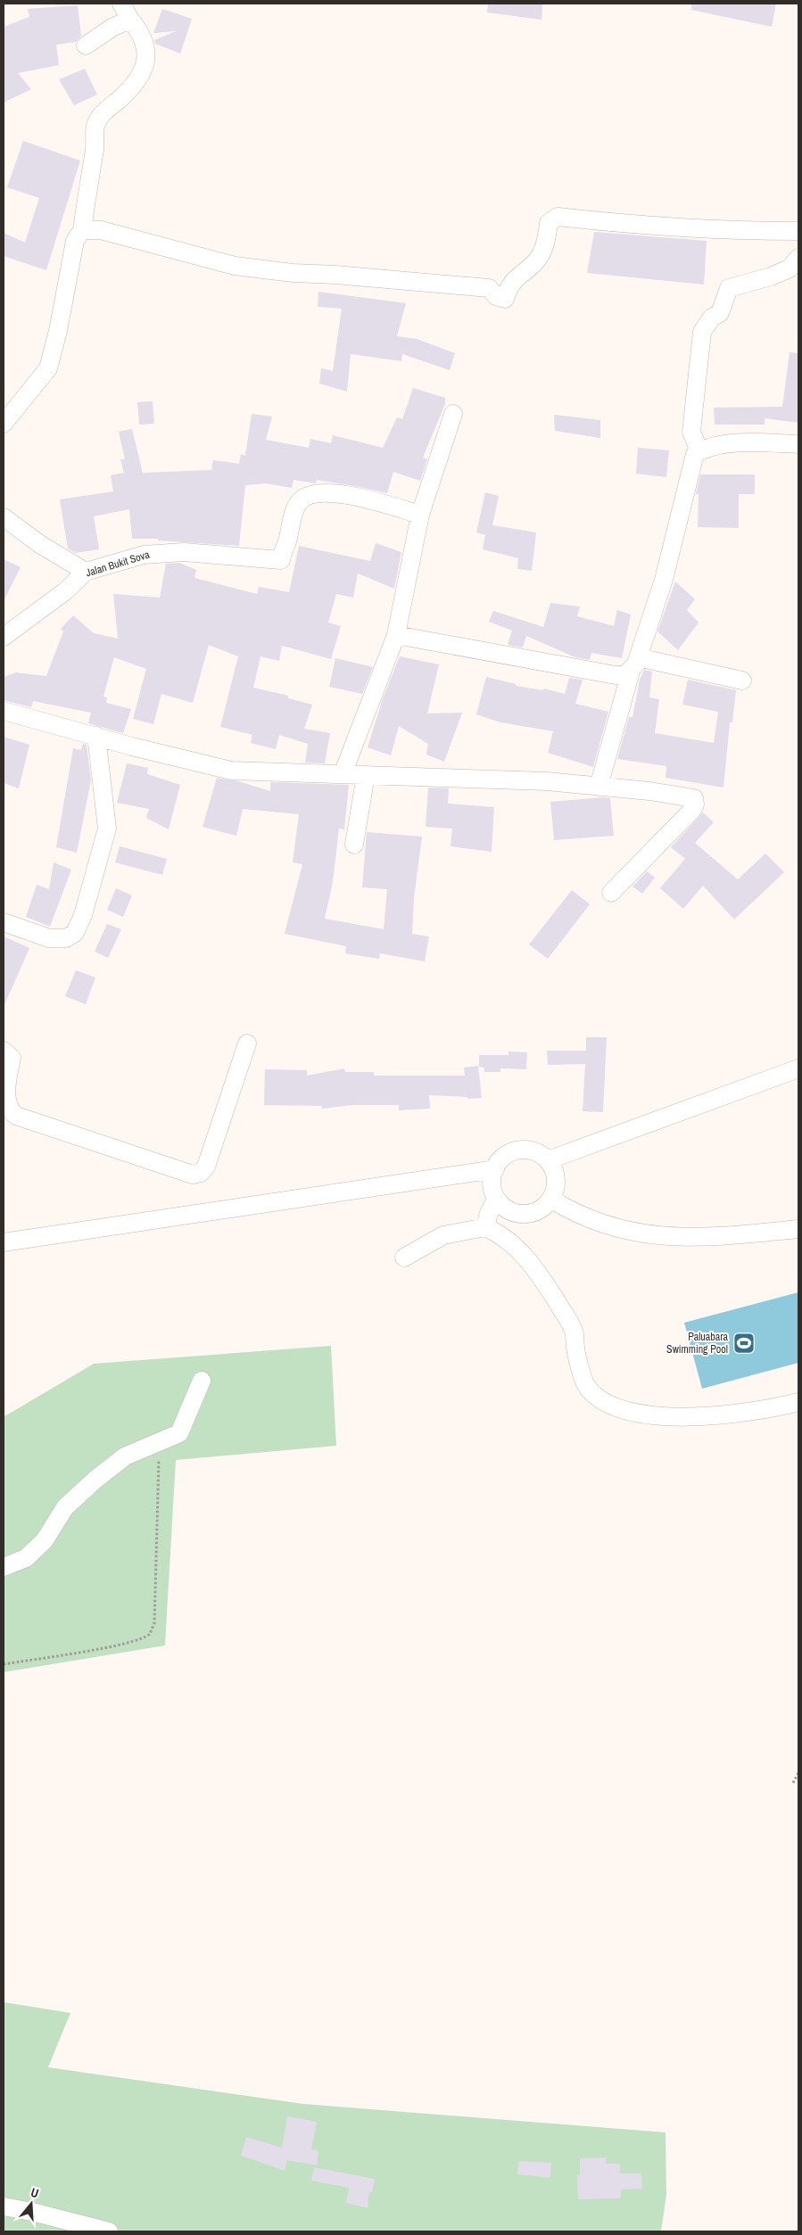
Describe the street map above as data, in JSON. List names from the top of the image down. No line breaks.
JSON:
{"streets":{"street":["Jalan Bukit Sova"]},"places":{"sports":["Paluabara Swimming Pool"]},"north":"top"}
